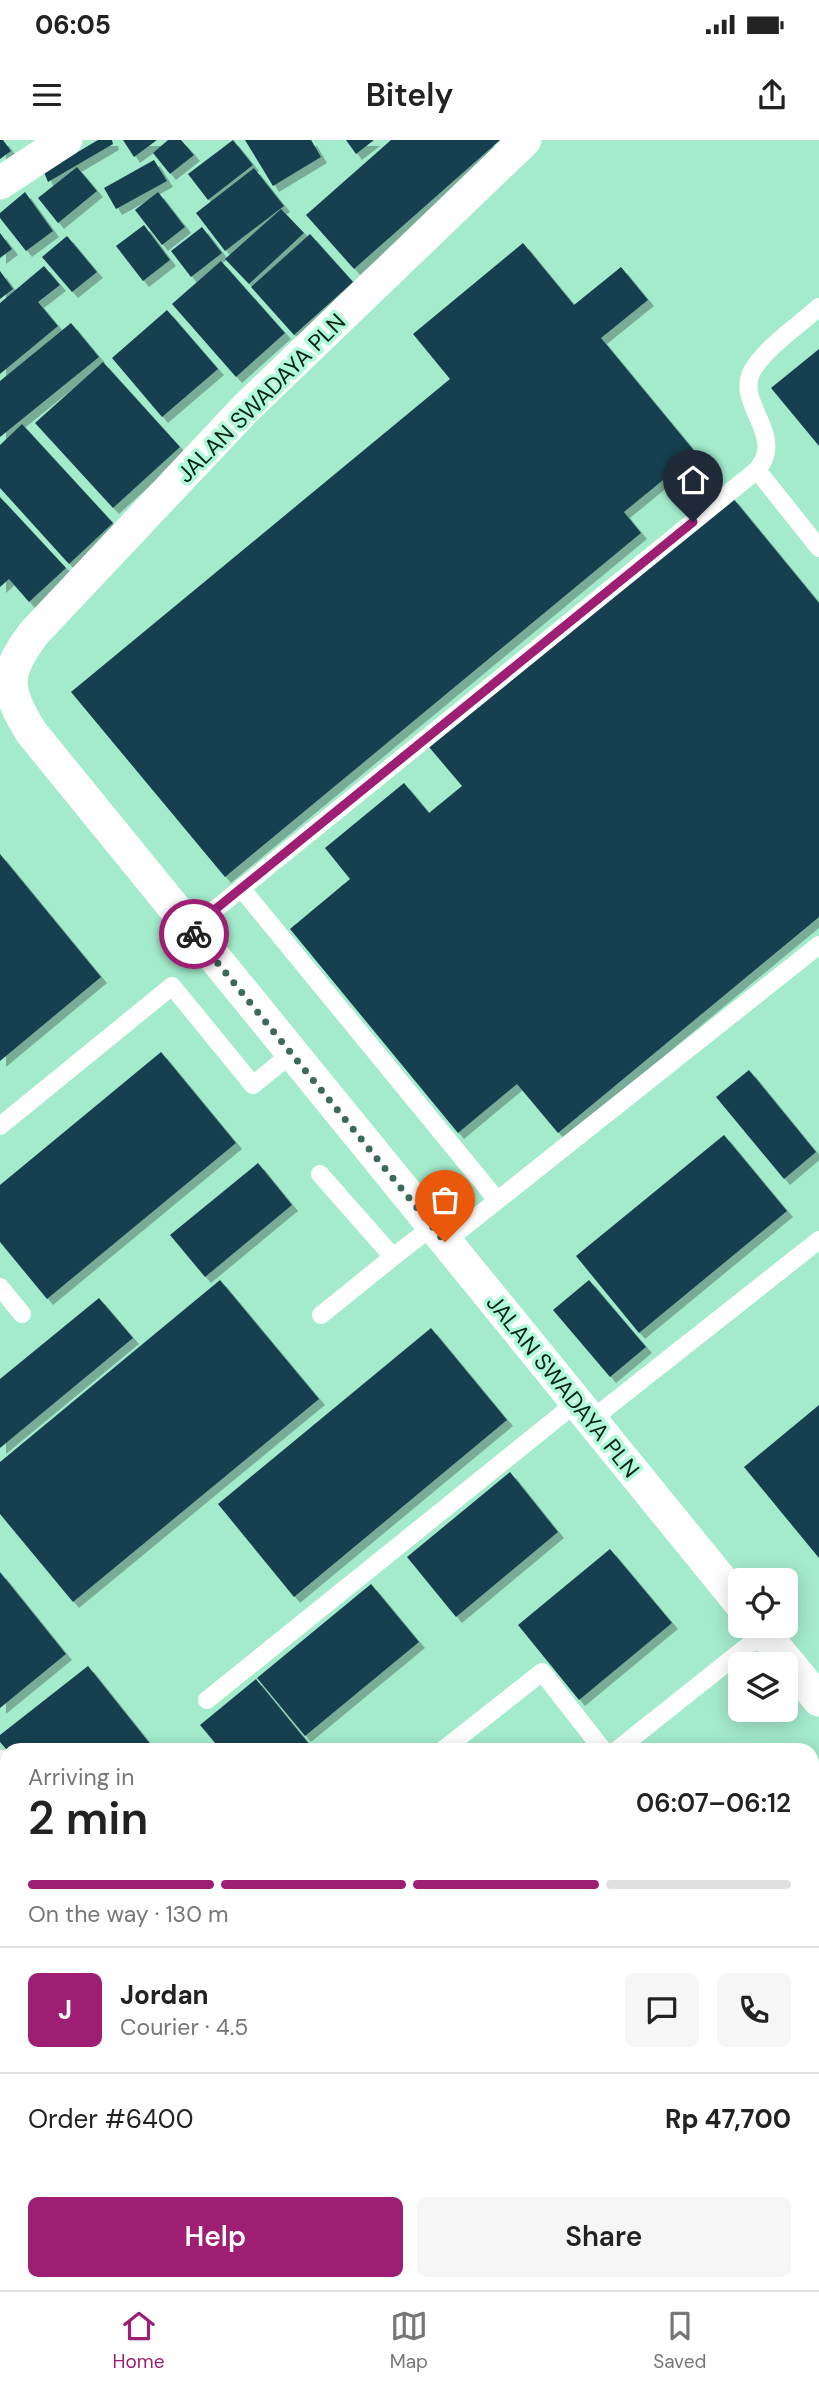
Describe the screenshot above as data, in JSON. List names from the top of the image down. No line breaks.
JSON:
{"streets":{"street":["JALAN SWADAYA PLN"]},"page":{"status":"06:05","header":"Bitely","heading":["2 min","Arriving in","06:07–06:12"],"panel":["Jordan","Courier · 4.5","Order #6400","Rp 47,700"],"bar":"On the way · 130 m","round":"J","buttons":["Help","Share"],"tabs":["Home","Map","Saved"]}}
